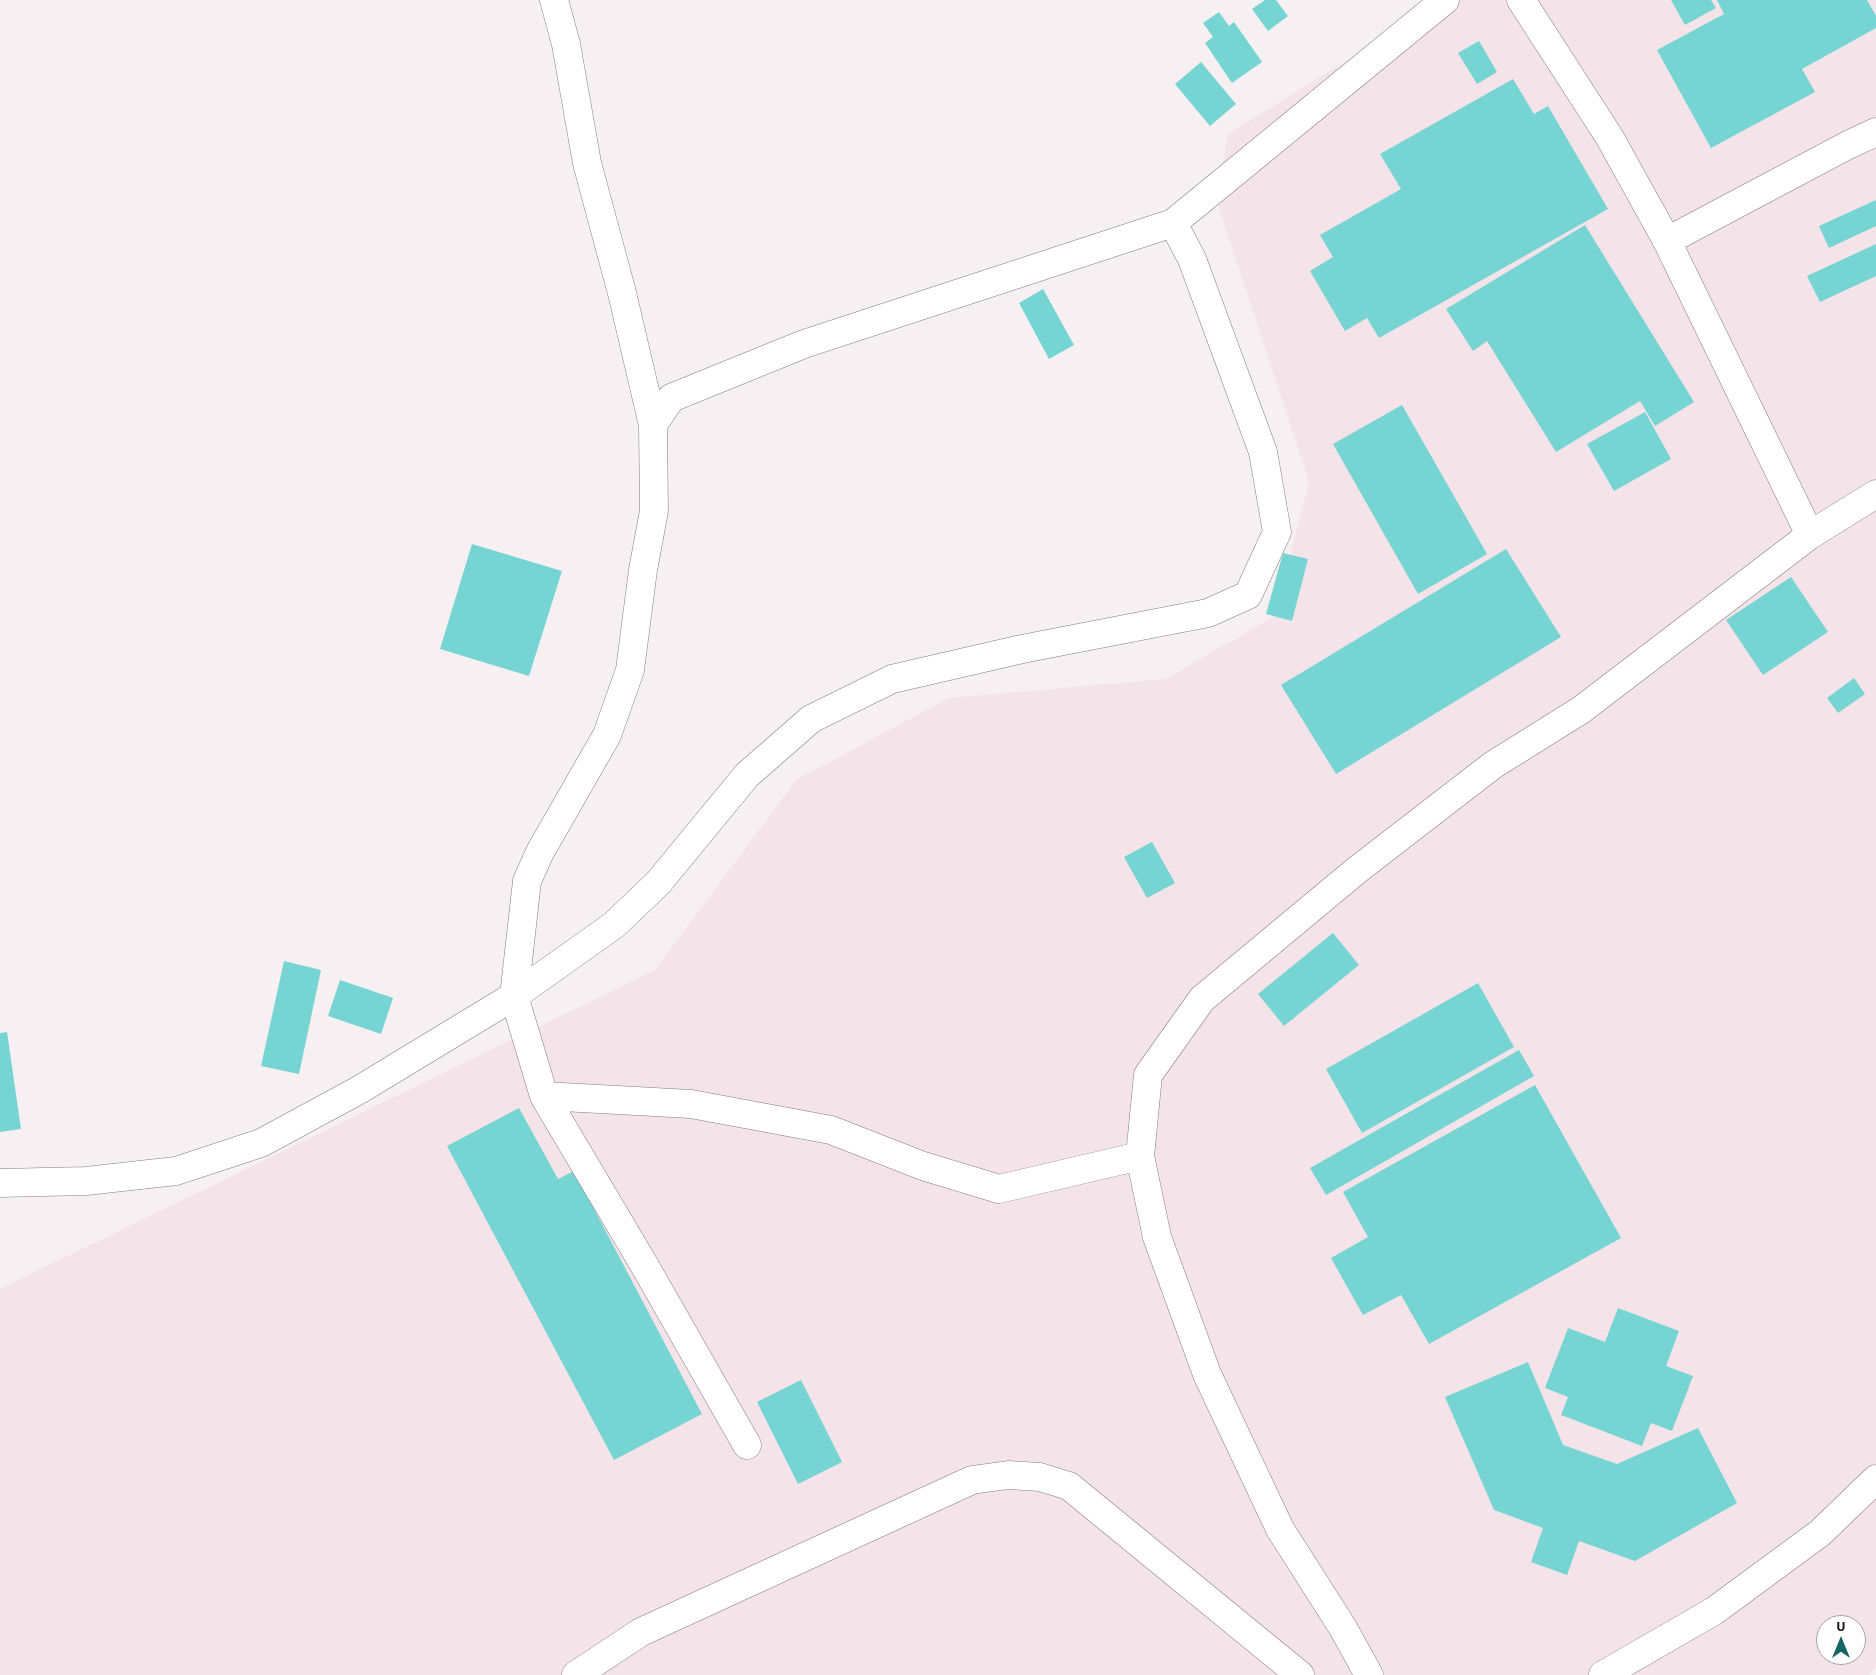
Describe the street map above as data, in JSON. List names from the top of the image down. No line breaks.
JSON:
{"north":"top"}
